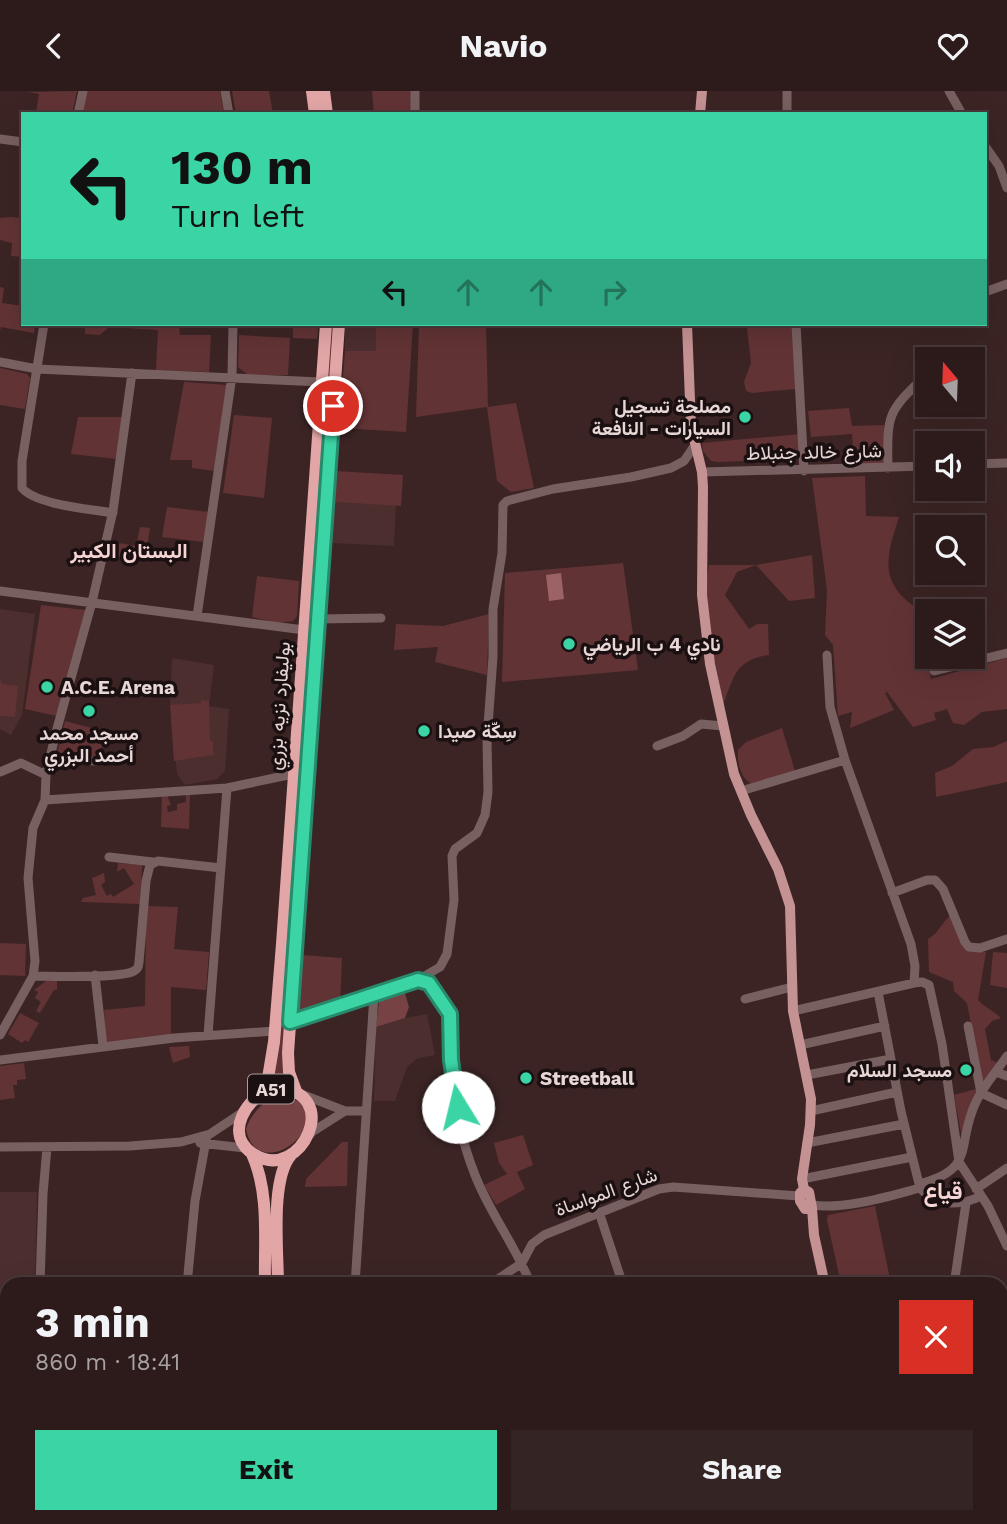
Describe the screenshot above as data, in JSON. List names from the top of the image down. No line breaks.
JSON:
{"streets":{"highway":["بوليفارد نزيه بزري","A51"],"street":["شارع خالد جنبلاط","شارع المواساة"]},"crossings":[["بوليفارد نزيه بزري","A51"]],"districts":["البستان الكبير","قياع"],"places":["مصلحة تسجيل السيارات - النافعة","نادي 4 ب الرياضي","A.C.E. Arena","مسجد محمد أحمد البزري","سِكّة صيدا","مسجد السلام","Streetball"],"north":"top","page":{"header":"Navio","turn":["130 m","Turn left"],"heading":["3 min","860 m · 18:41"],"buttons":["Exit","Share"]}}
